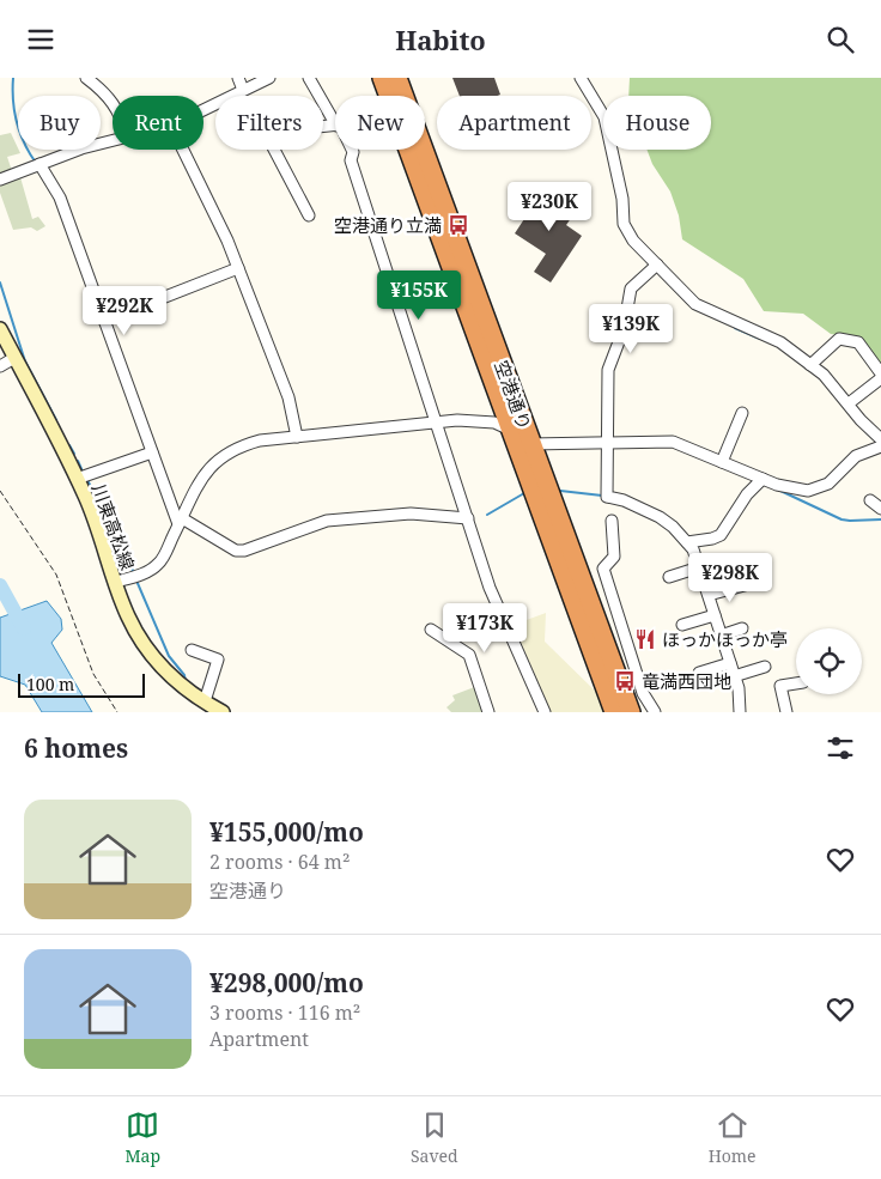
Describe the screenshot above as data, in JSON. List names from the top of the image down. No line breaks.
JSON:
{"streets":{"highway":["空港通り"],"main road":["川東高松線"]},"places":{"bus stop":["空港通り立満","竜満西団地"],"restaurant":["ほっかほっか亭"]},"scale_bar":"100 m","page":{"header":"Habito","chip":["Buy","Rent","Filters","New","Apartment","House"],"price":["¥230K","¥155K","¥292K","¥139K","¥298K","¥173K"],"scale":"100 m","heading":"6 homes","list":[{"name":"¥155,000/mo","note":"2 rooms · 64 m² · 空港通り"},{"name":"¥298,000/mo","note":"3 rooms · 116 m² · Apartment"}],"tabs":["Map","Saved","Home"]}}
